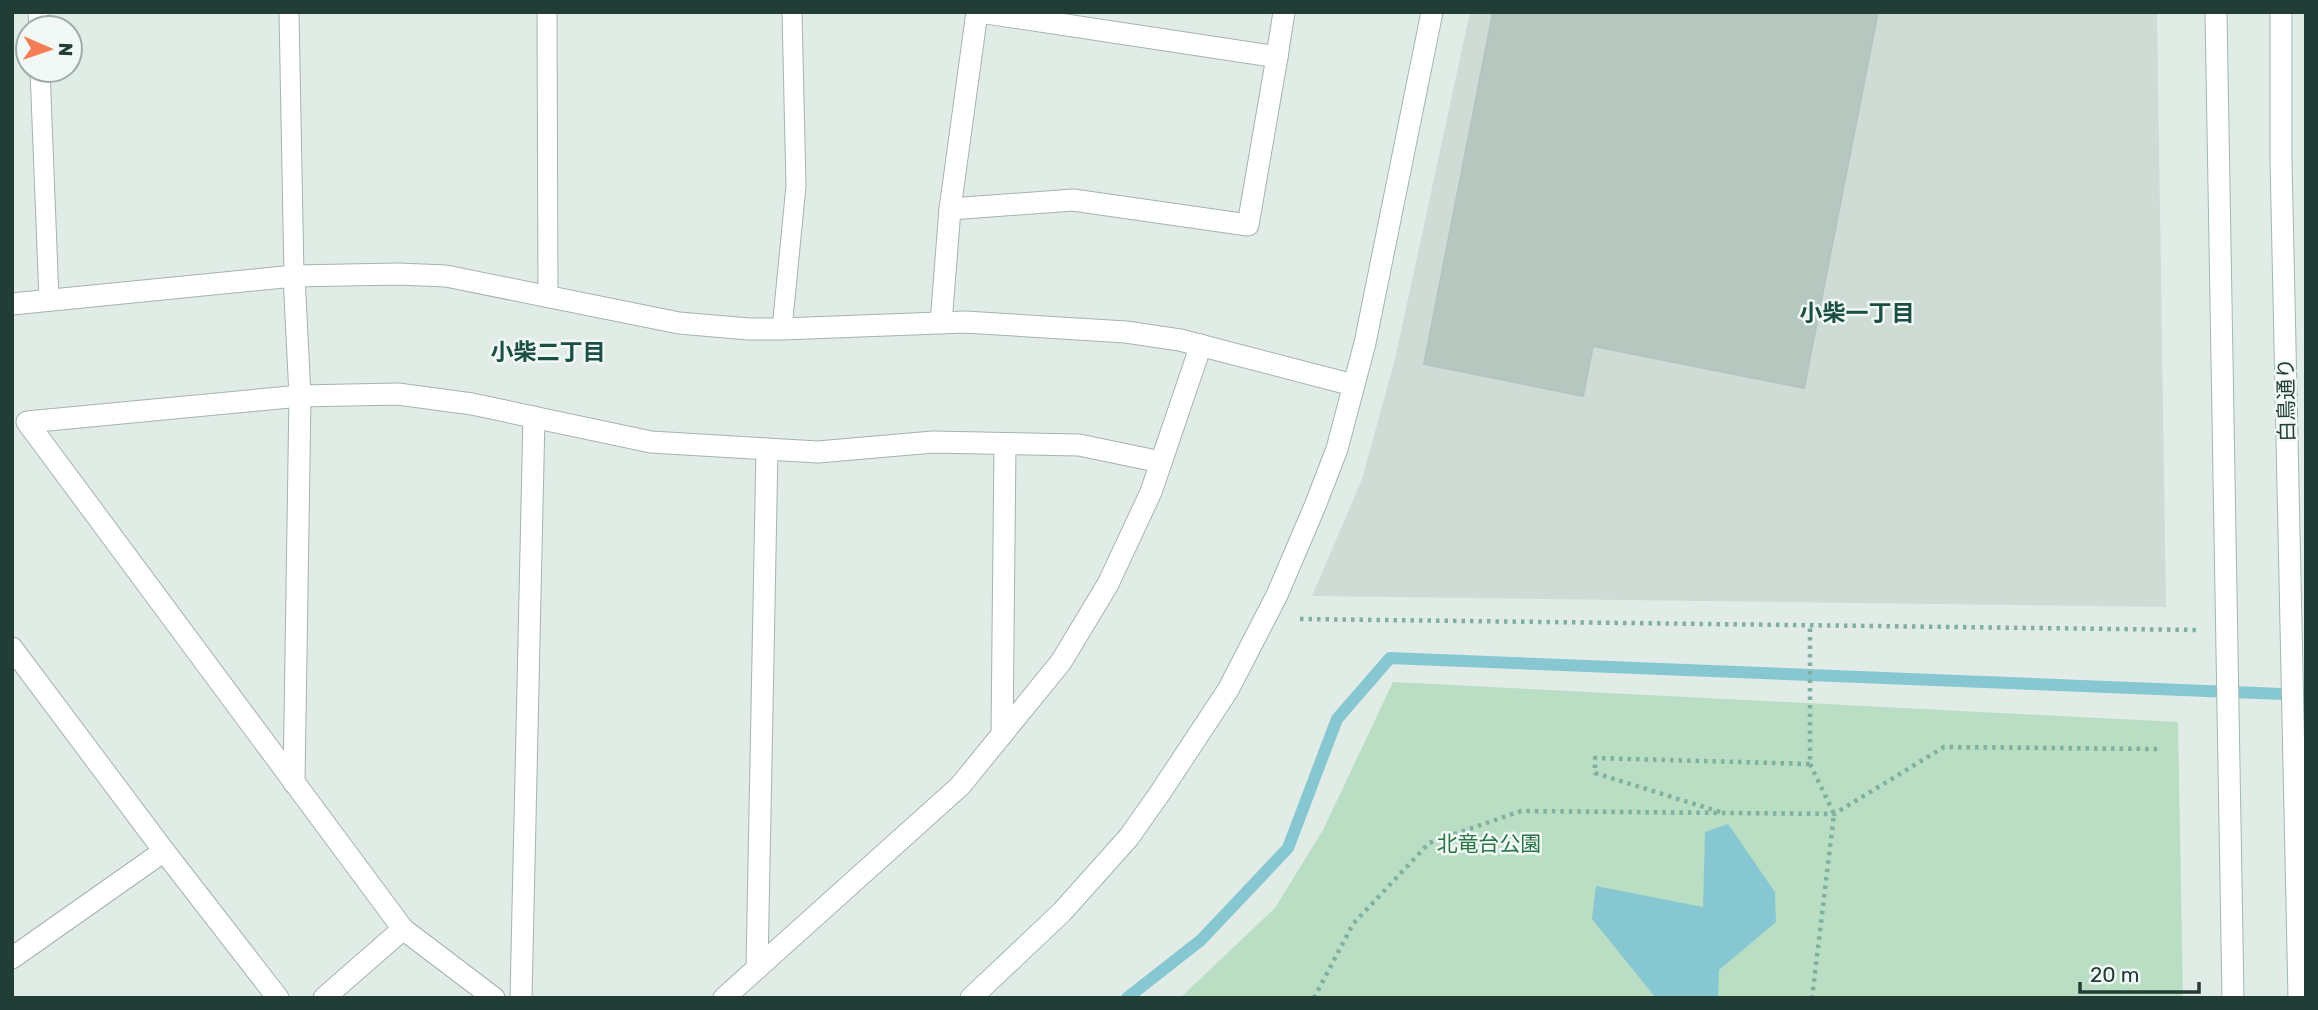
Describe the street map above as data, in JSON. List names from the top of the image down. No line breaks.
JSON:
{"streets":{"street":["白鳥通り"]},"districts":["小柴一丁目","小柴二丁目"],"parks":["北竜台公園"],"scale_bar":"20 m","north":"right"}
